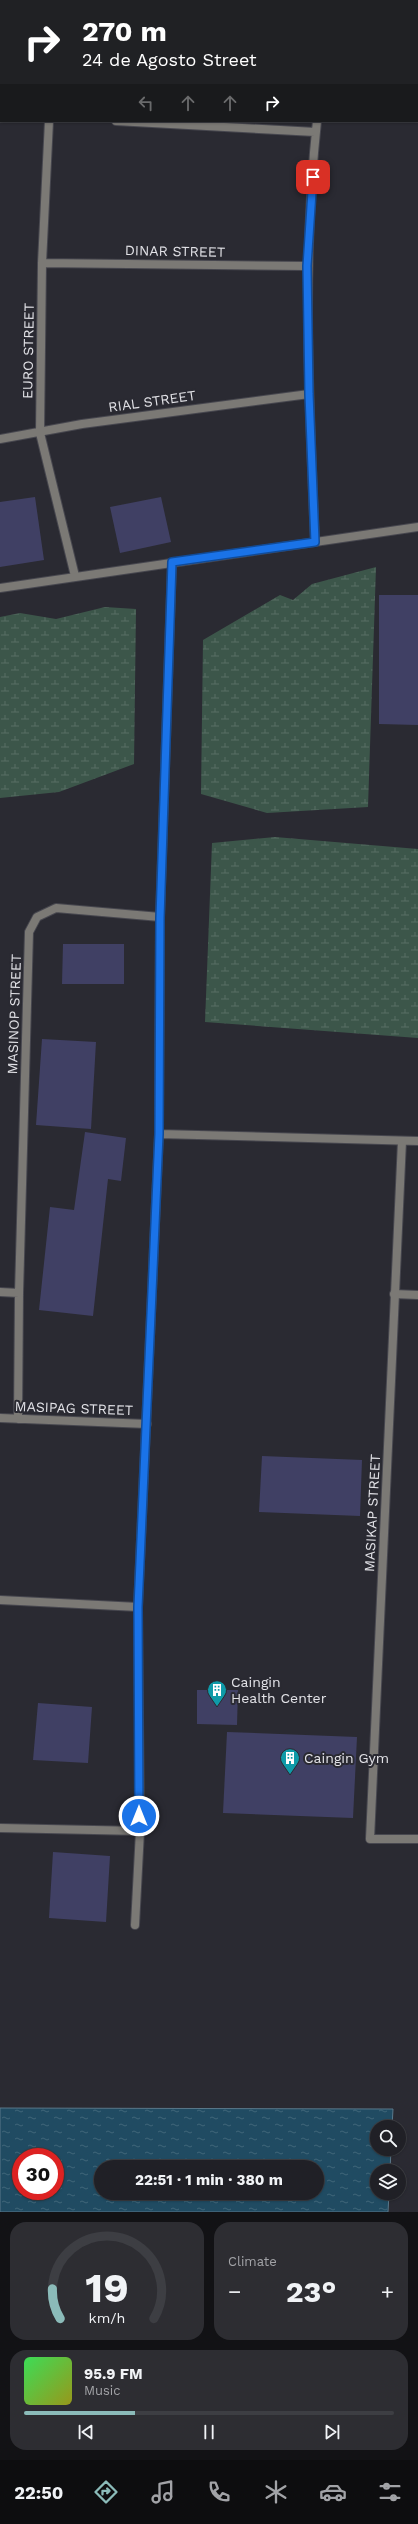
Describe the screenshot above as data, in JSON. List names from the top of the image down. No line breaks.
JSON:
{"streets":{"street":["DINAR STREET","EURO STREET","RIAL STREET","MASINOP STREET","MASIPAG STREET","MASIKAP STREET"]},"crossings":[["DINAR STREET","EURO STREET"],["EURO STREET","RIAL STREET"],["MASINOP STREET","MASIPAG STREET"]],"places":{"building":["Caingin Health Center","Caingin Gym"]},"page":{"turn":["270 m","24 de Agosto Street"],"limit":"30","trip":"22:51 · 1 min · 380 m","tile":"Climate","heat":["−","23°","+"],"song":["95.9 FM","Music"],"tabs":"22:50","gauge":["19","km/h"]}}
